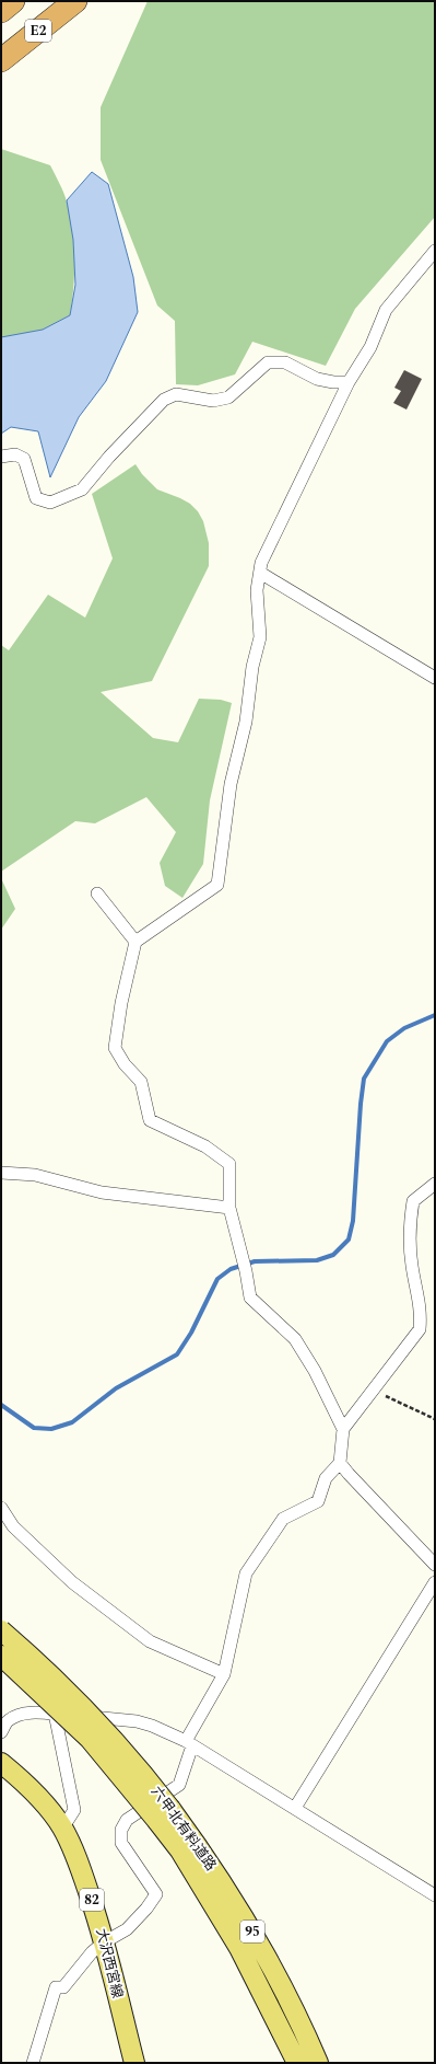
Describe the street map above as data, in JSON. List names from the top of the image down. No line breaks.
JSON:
{"streets":{"highway":["E2"],"main road":["六甲北有料道路","82","95","大沢西宮線"]}}
